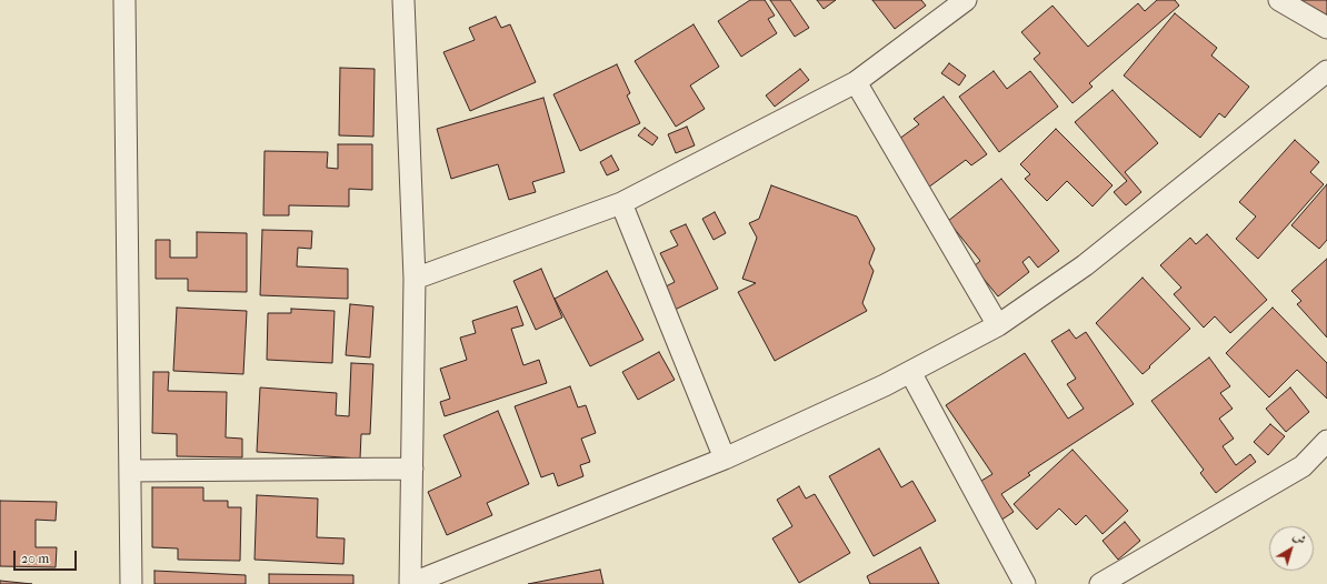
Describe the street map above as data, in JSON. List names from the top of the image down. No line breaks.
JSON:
{"scale_bar":"20 m","north":"top right"}
